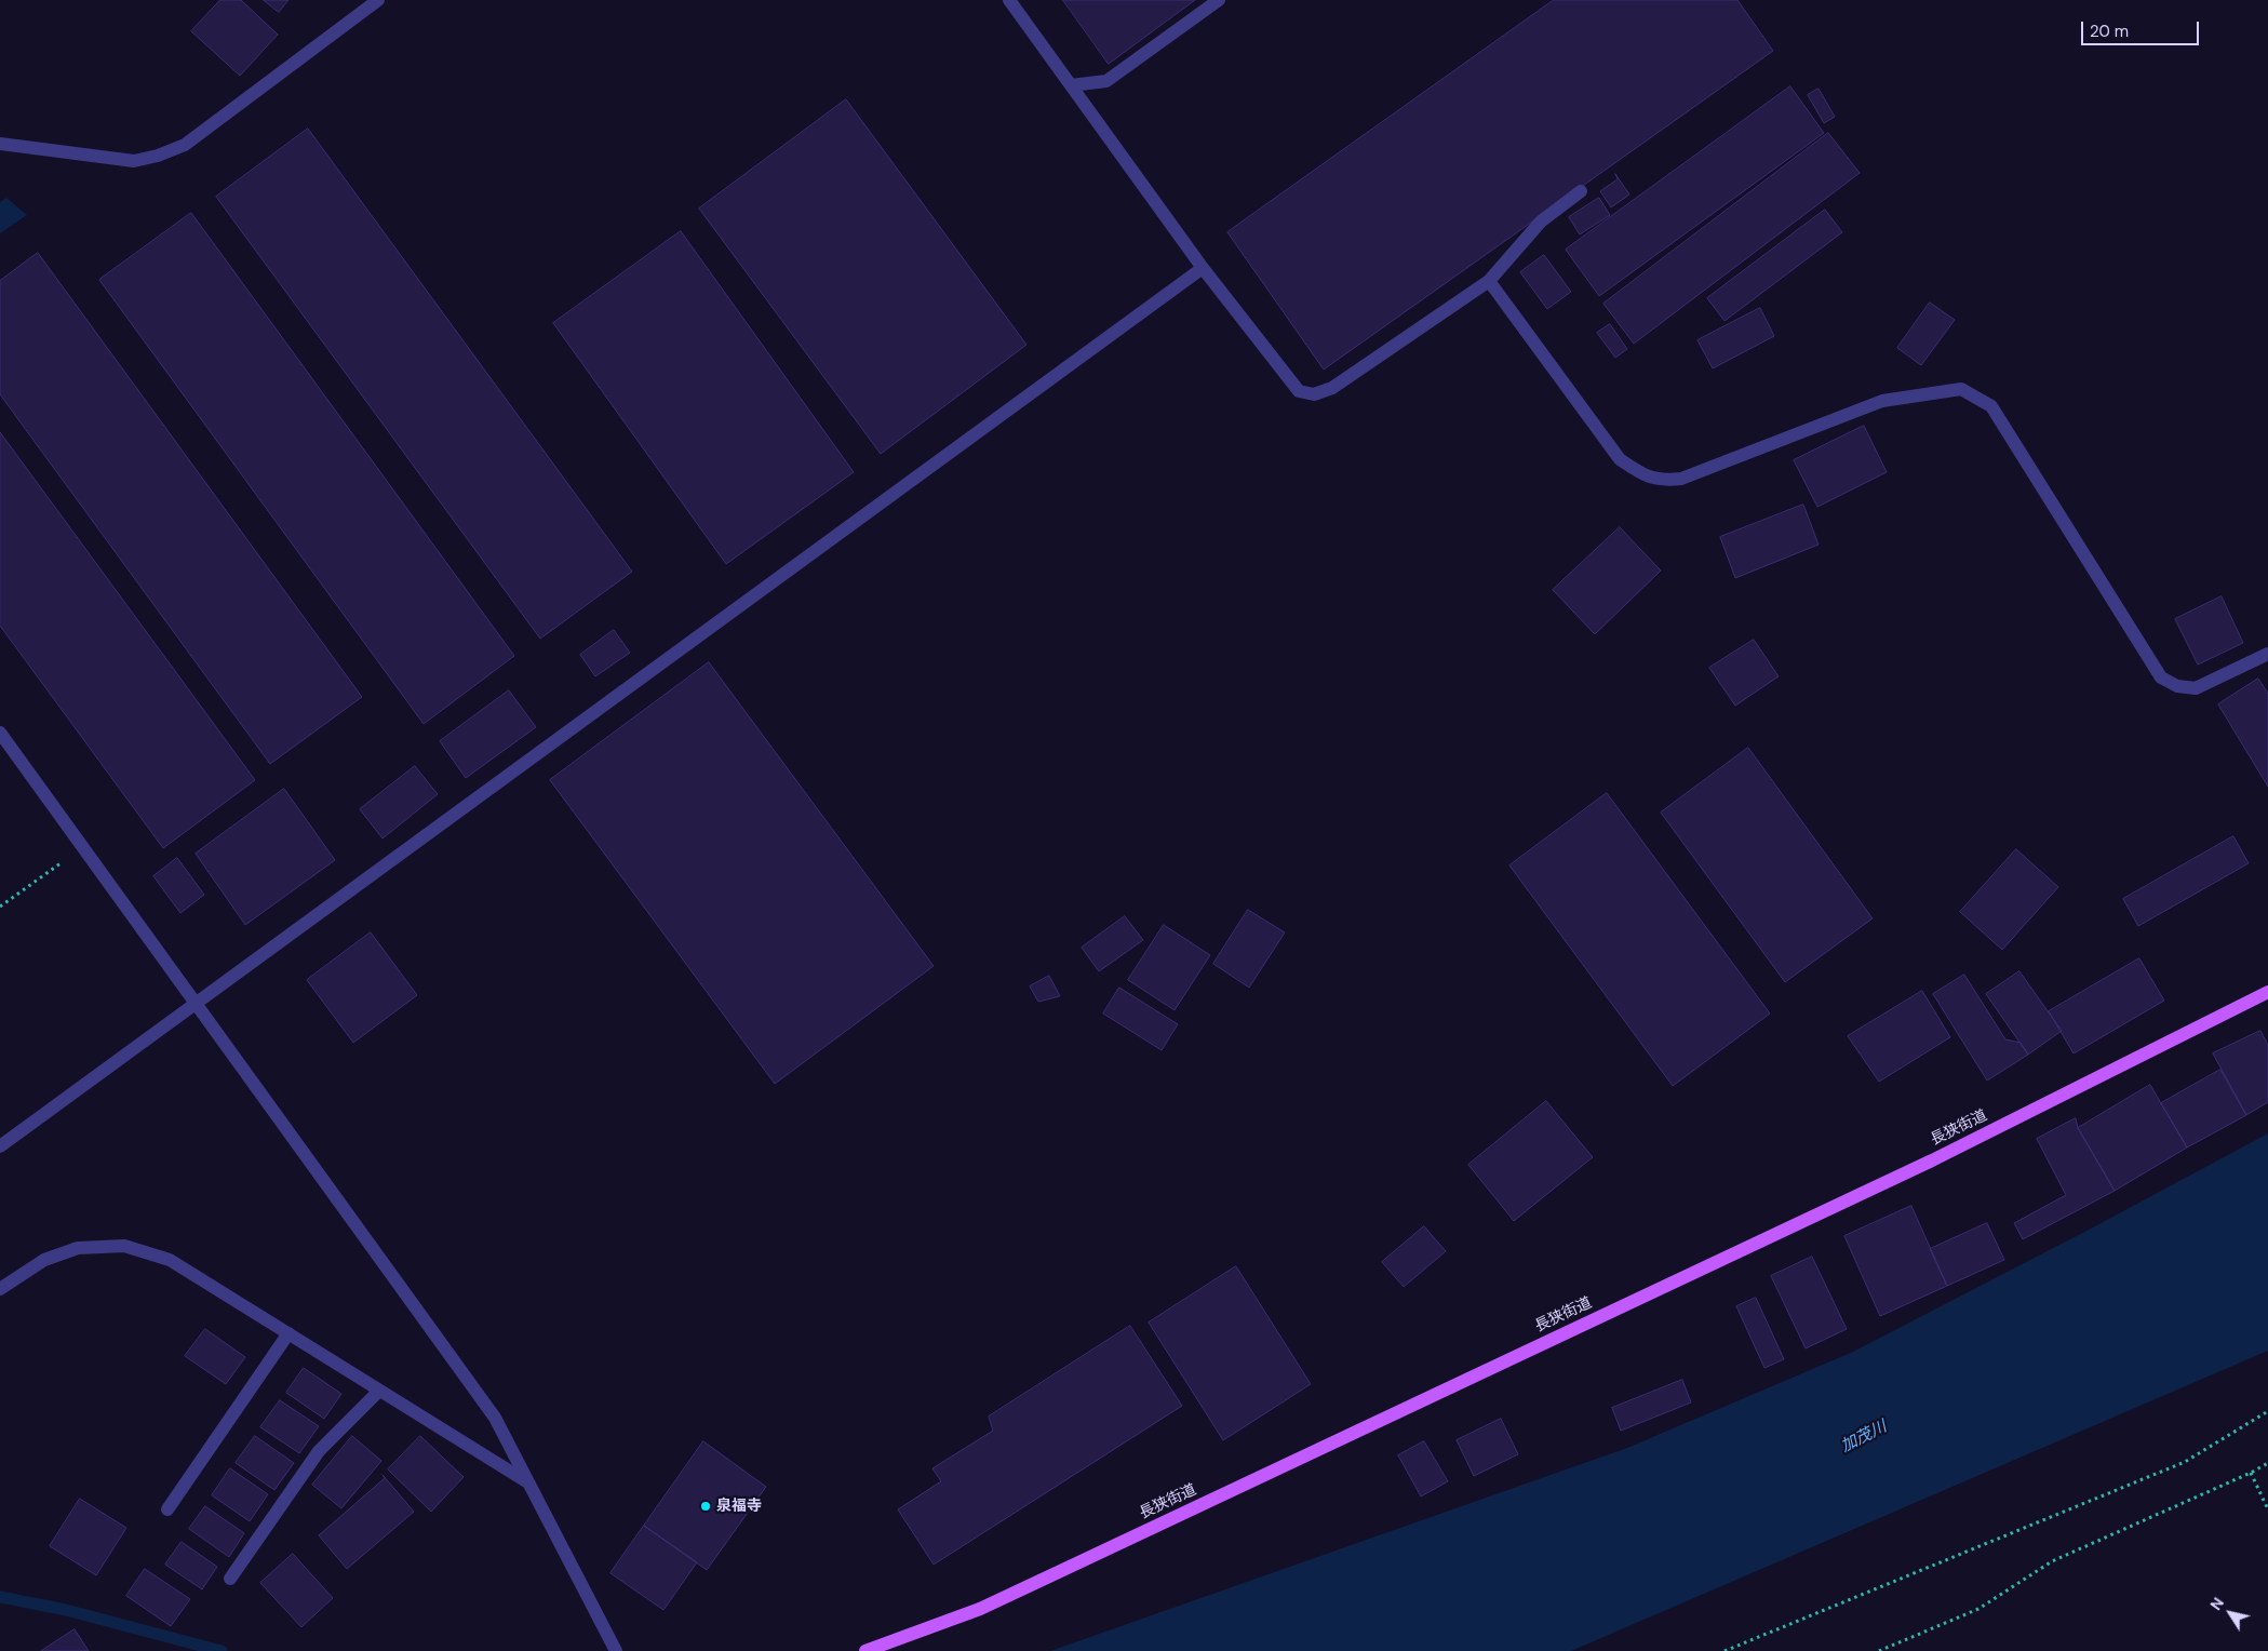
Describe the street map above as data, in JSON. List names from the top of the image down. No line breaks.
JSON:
{"streets":{"main road":["長狭街道"]},"water":["加茂川"],"places":["泉福寺"],"scale_bar":"20 m","north":"top left"}
